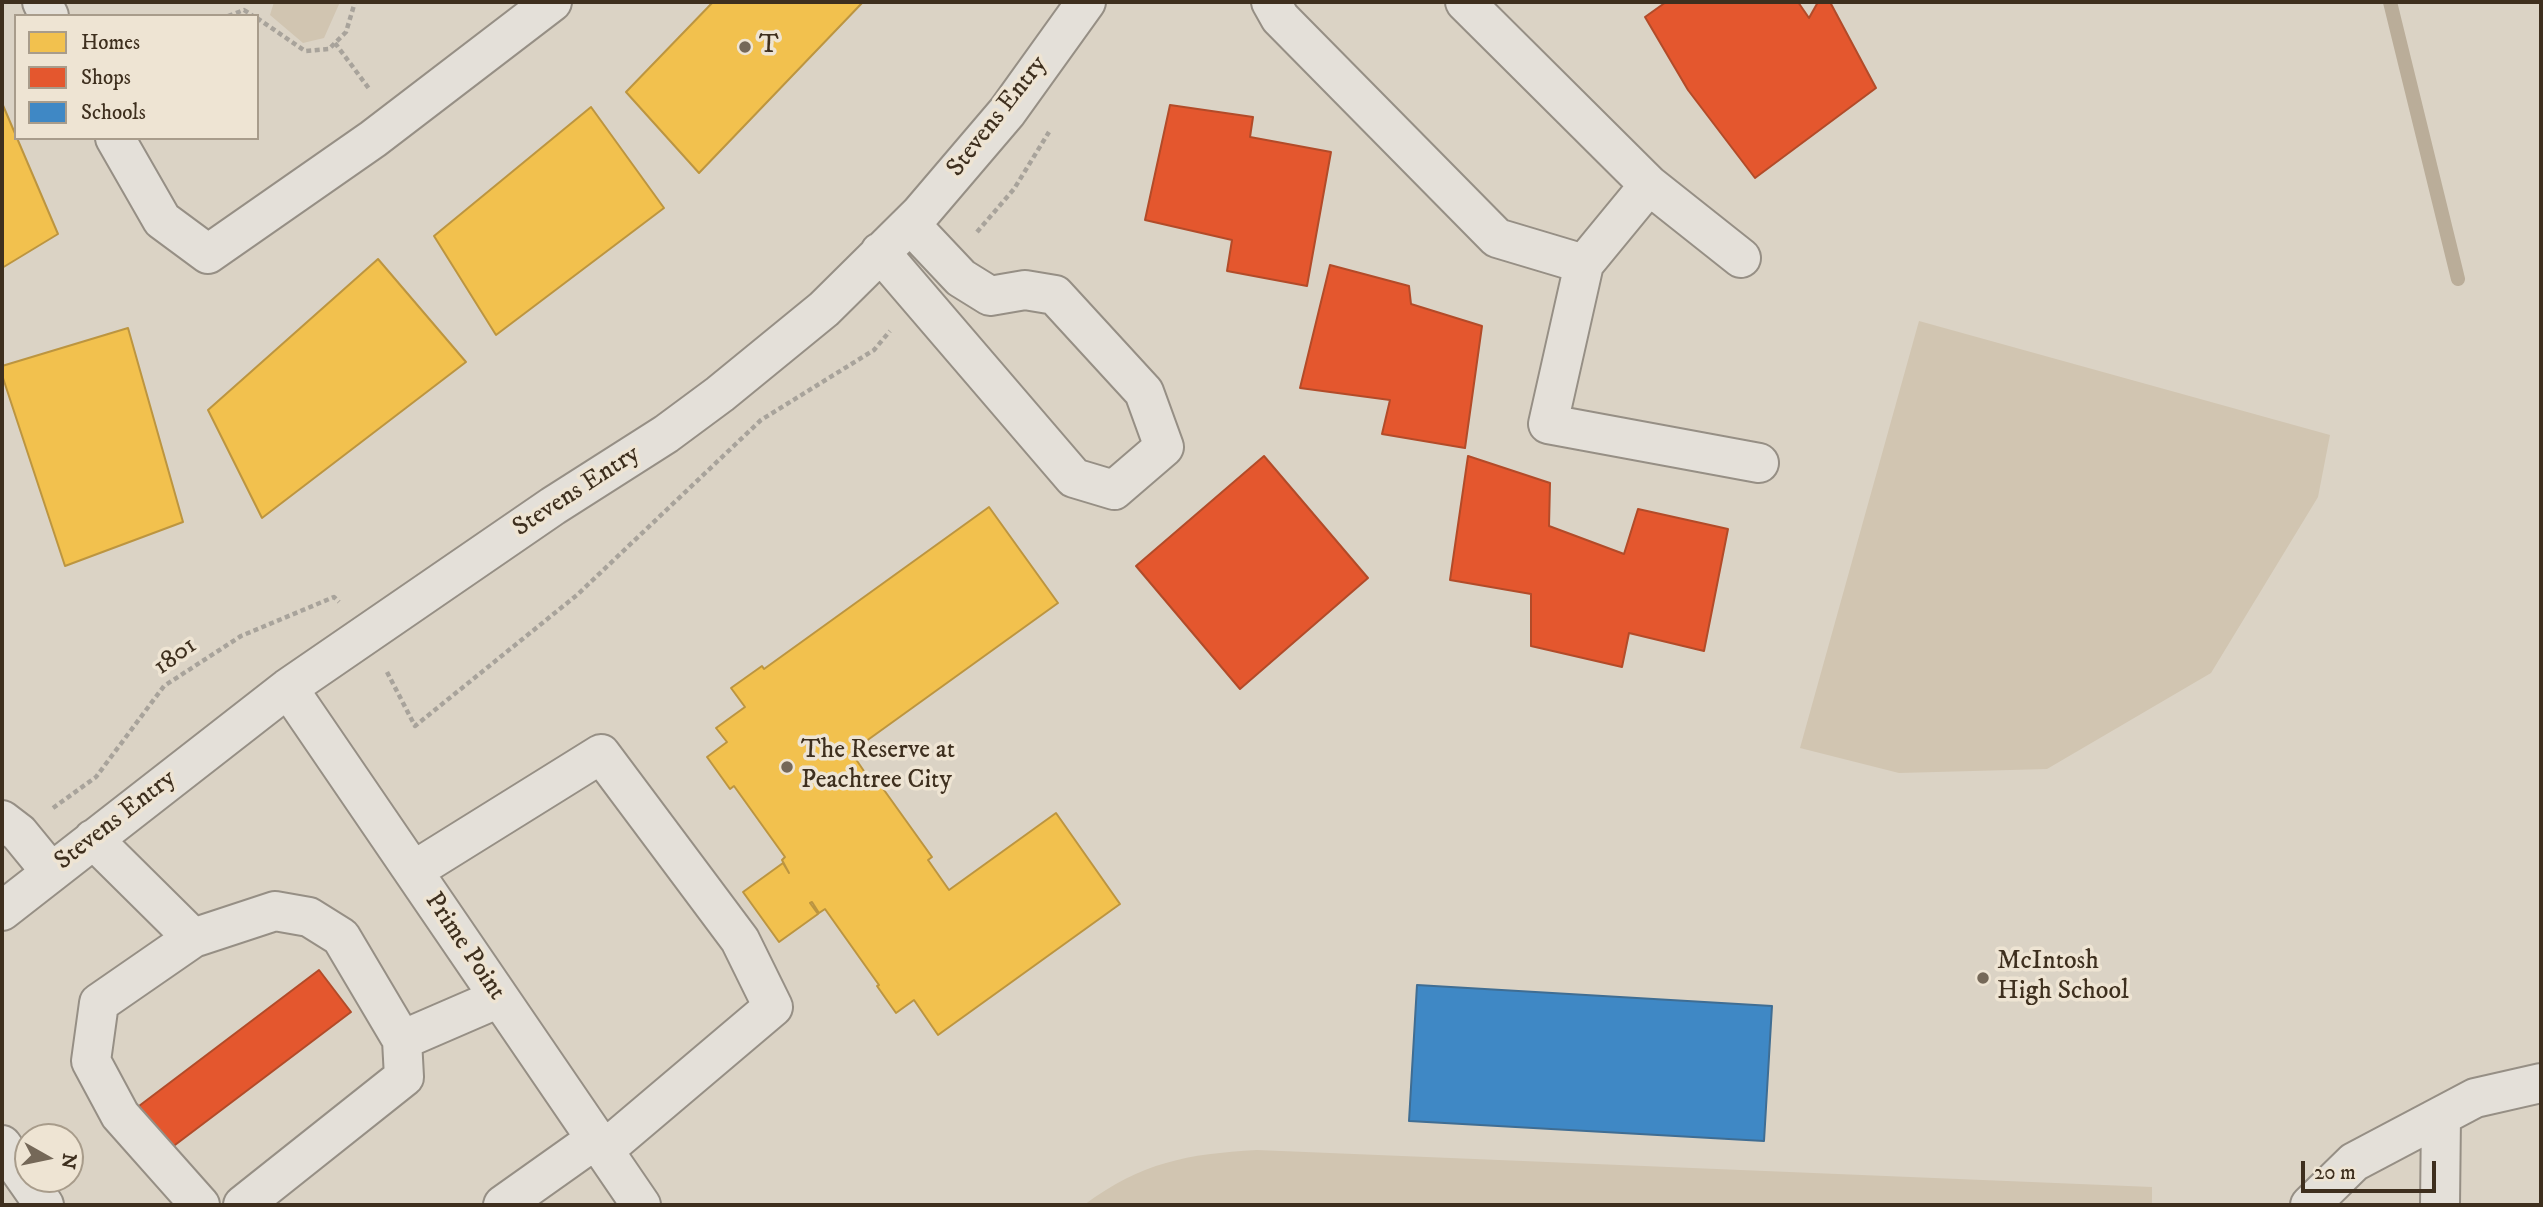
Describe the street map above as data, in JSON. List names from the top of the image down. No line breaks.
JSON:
{"streets":{"street":["Stevens Entry","Prime Point"],"path":["1801"]},"crossings":[["Stevens Entry","1801"],["Stevens Entry","Prime Point"]],"places":["T","The Reserve at Peachtree City","McIntosh High School"],"legend":["Homes","Shops","Schools"],"scale_bar":"20 m","north":"right"}
